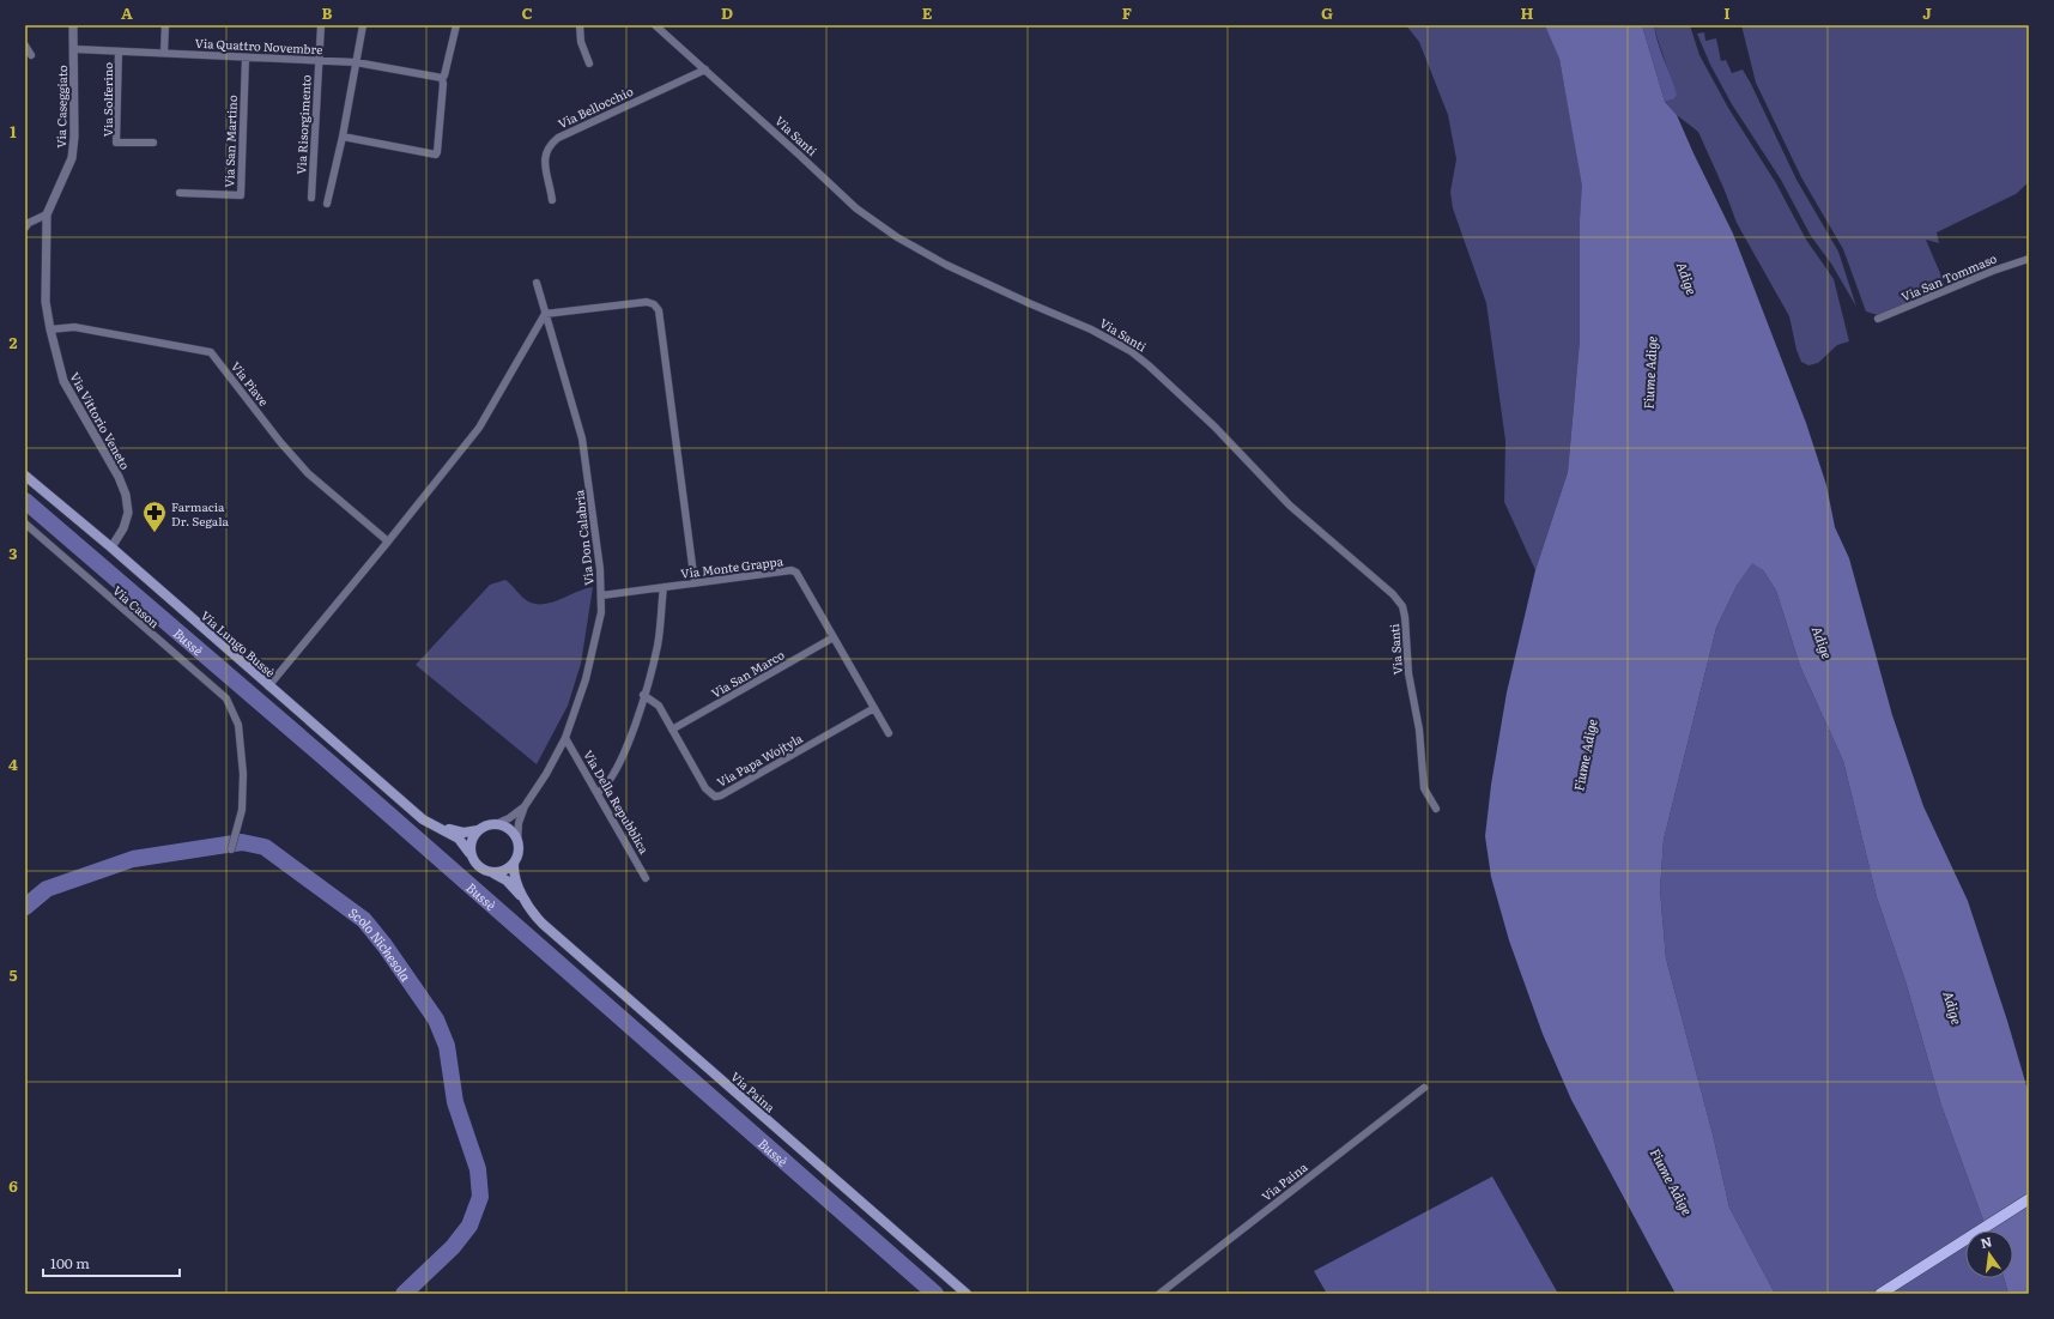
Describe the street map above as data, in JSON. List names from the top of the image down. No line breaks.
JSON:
{"streets":{"main road":["Via Lungo Bussè","Via Paina"],"street":["Via Quattro Novembre","Via Solferino","Via Caseggiato","Via Bellocchio","Via Risorgimento","Via Santi","Via San Martino","Via San Tommaso","Via Piave","Via Vittorio Veneto","Via Don Calabria","Via Monte Grappa","Via Cason","Via San Marco","Via Papa Wojtyla","Via Della Repubblica"]},"crossings":[["Via Quattro Novembre","Via Solferino"],["Via Quattro Novembre","Via Caseggiato"],["Via Quattro Novembre","Via Risorgimento"],["Via Quattro Novembre","Via San Martino"],["Via Caseggiato","Via Vittorio Veneto"],["Via Bellocchio","Via Santi"],["Via Piave","Via Vittorio Veneto"],["Via Vittorio Veneto","Via Lungo Bussè"],["Via Don Calabria","Via Monte Grappa"],["Via Don Calabria","Via Lungo Bussè"],["Via Don Calabria","Via Della Repubblica"],["Via Don Calabria","Via Paina"],["Via Monte Grappa","Via San Marco"],["Via Monte Grappa","Via Papa Wojtyla"],["Via Lungo Bussè","Via Paina"],["Via San Marco","Via Papa Wojtyla"]],"water":["Adige","Fiume Adige","Bussè","Scolo Nichesola"],"places":{"pharmacy":["Farmacia Dr. Segala"]},"scale_bar":"100 m","north":"top","grid":{"columns":["A","B","C","D","E","F","G","H","I","J"],"rows":["1","2","3","4","5","6"]}}
